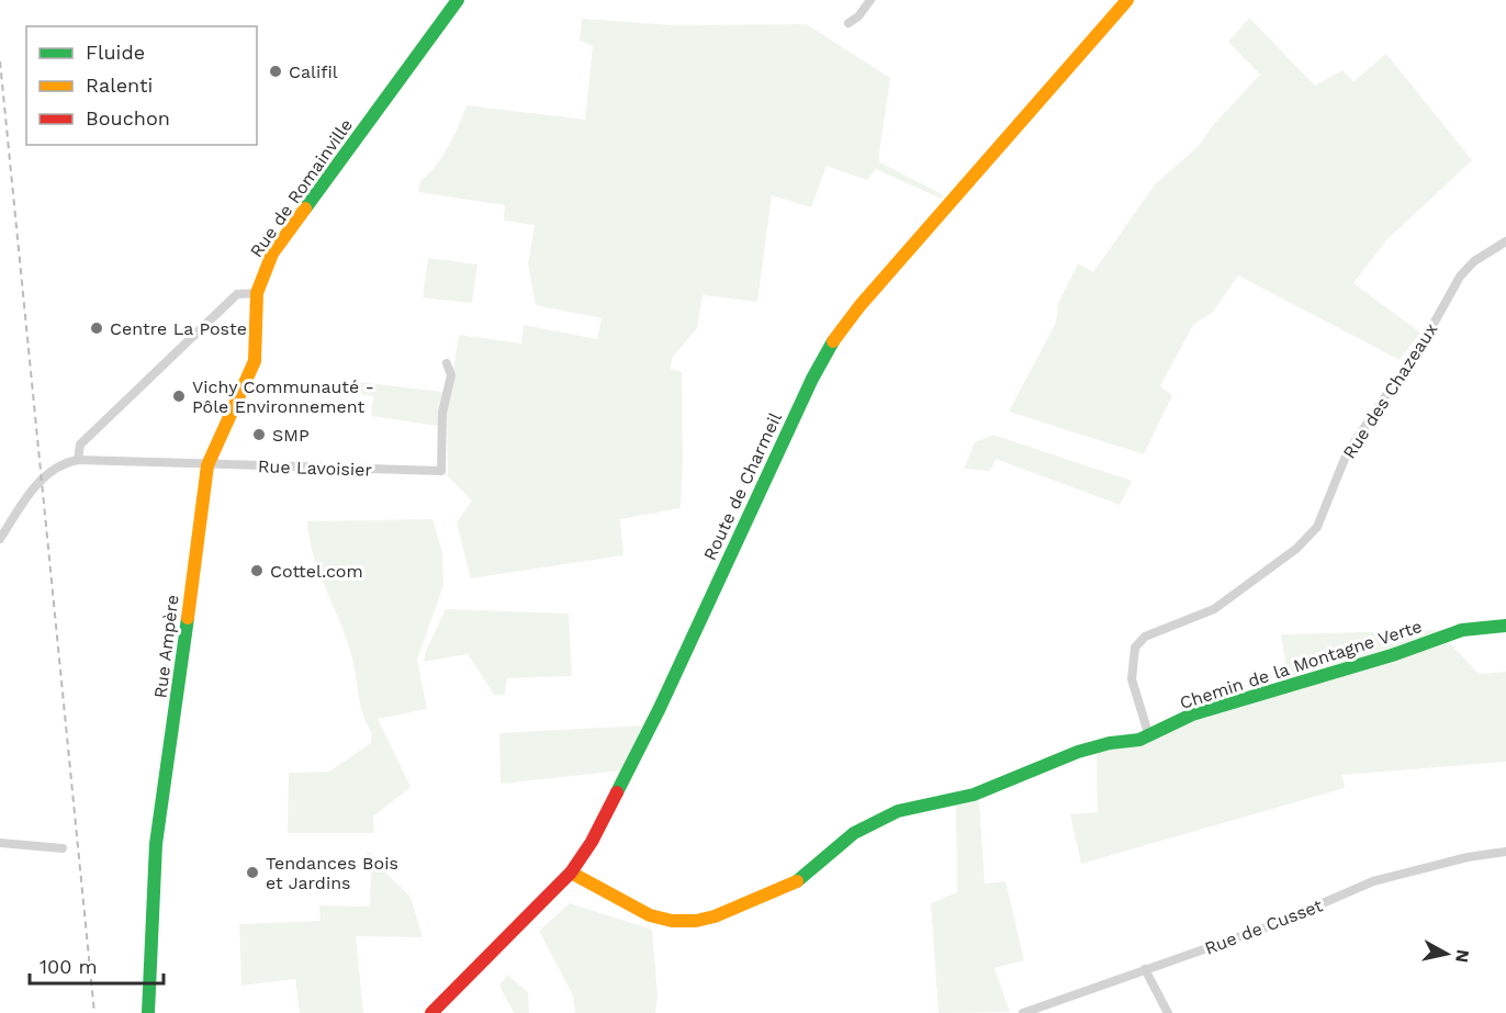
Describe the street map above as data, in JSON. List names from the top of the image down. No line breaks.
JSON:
{"streets":{"main road":["Rue de Romainville","Route de Charmeil","Rue Ampère","Chemin de la Montagne Verte"],"street":["Rue des Chazeaux","Rue Lavoisier","Rue de Cusset"]},"crossings":[["Rue de Romainville","Rue Ampère"],["Rue des Chazeaux","Chemin de la Montagne Verte"],["Rue Lavoisier","Rue Ampère"],["Route de Charmeil","Chemin de la Montagne Verte"]],"places":["Califil","Centre La Poste","Vichy Communauté - Pôle Environnement","SMP","Cottel.com","Tendances Bois et Jardins"],"legend":["Fluide","Ralenti","Bouchon"],"scale_bar":"100 m","north":"right"}
